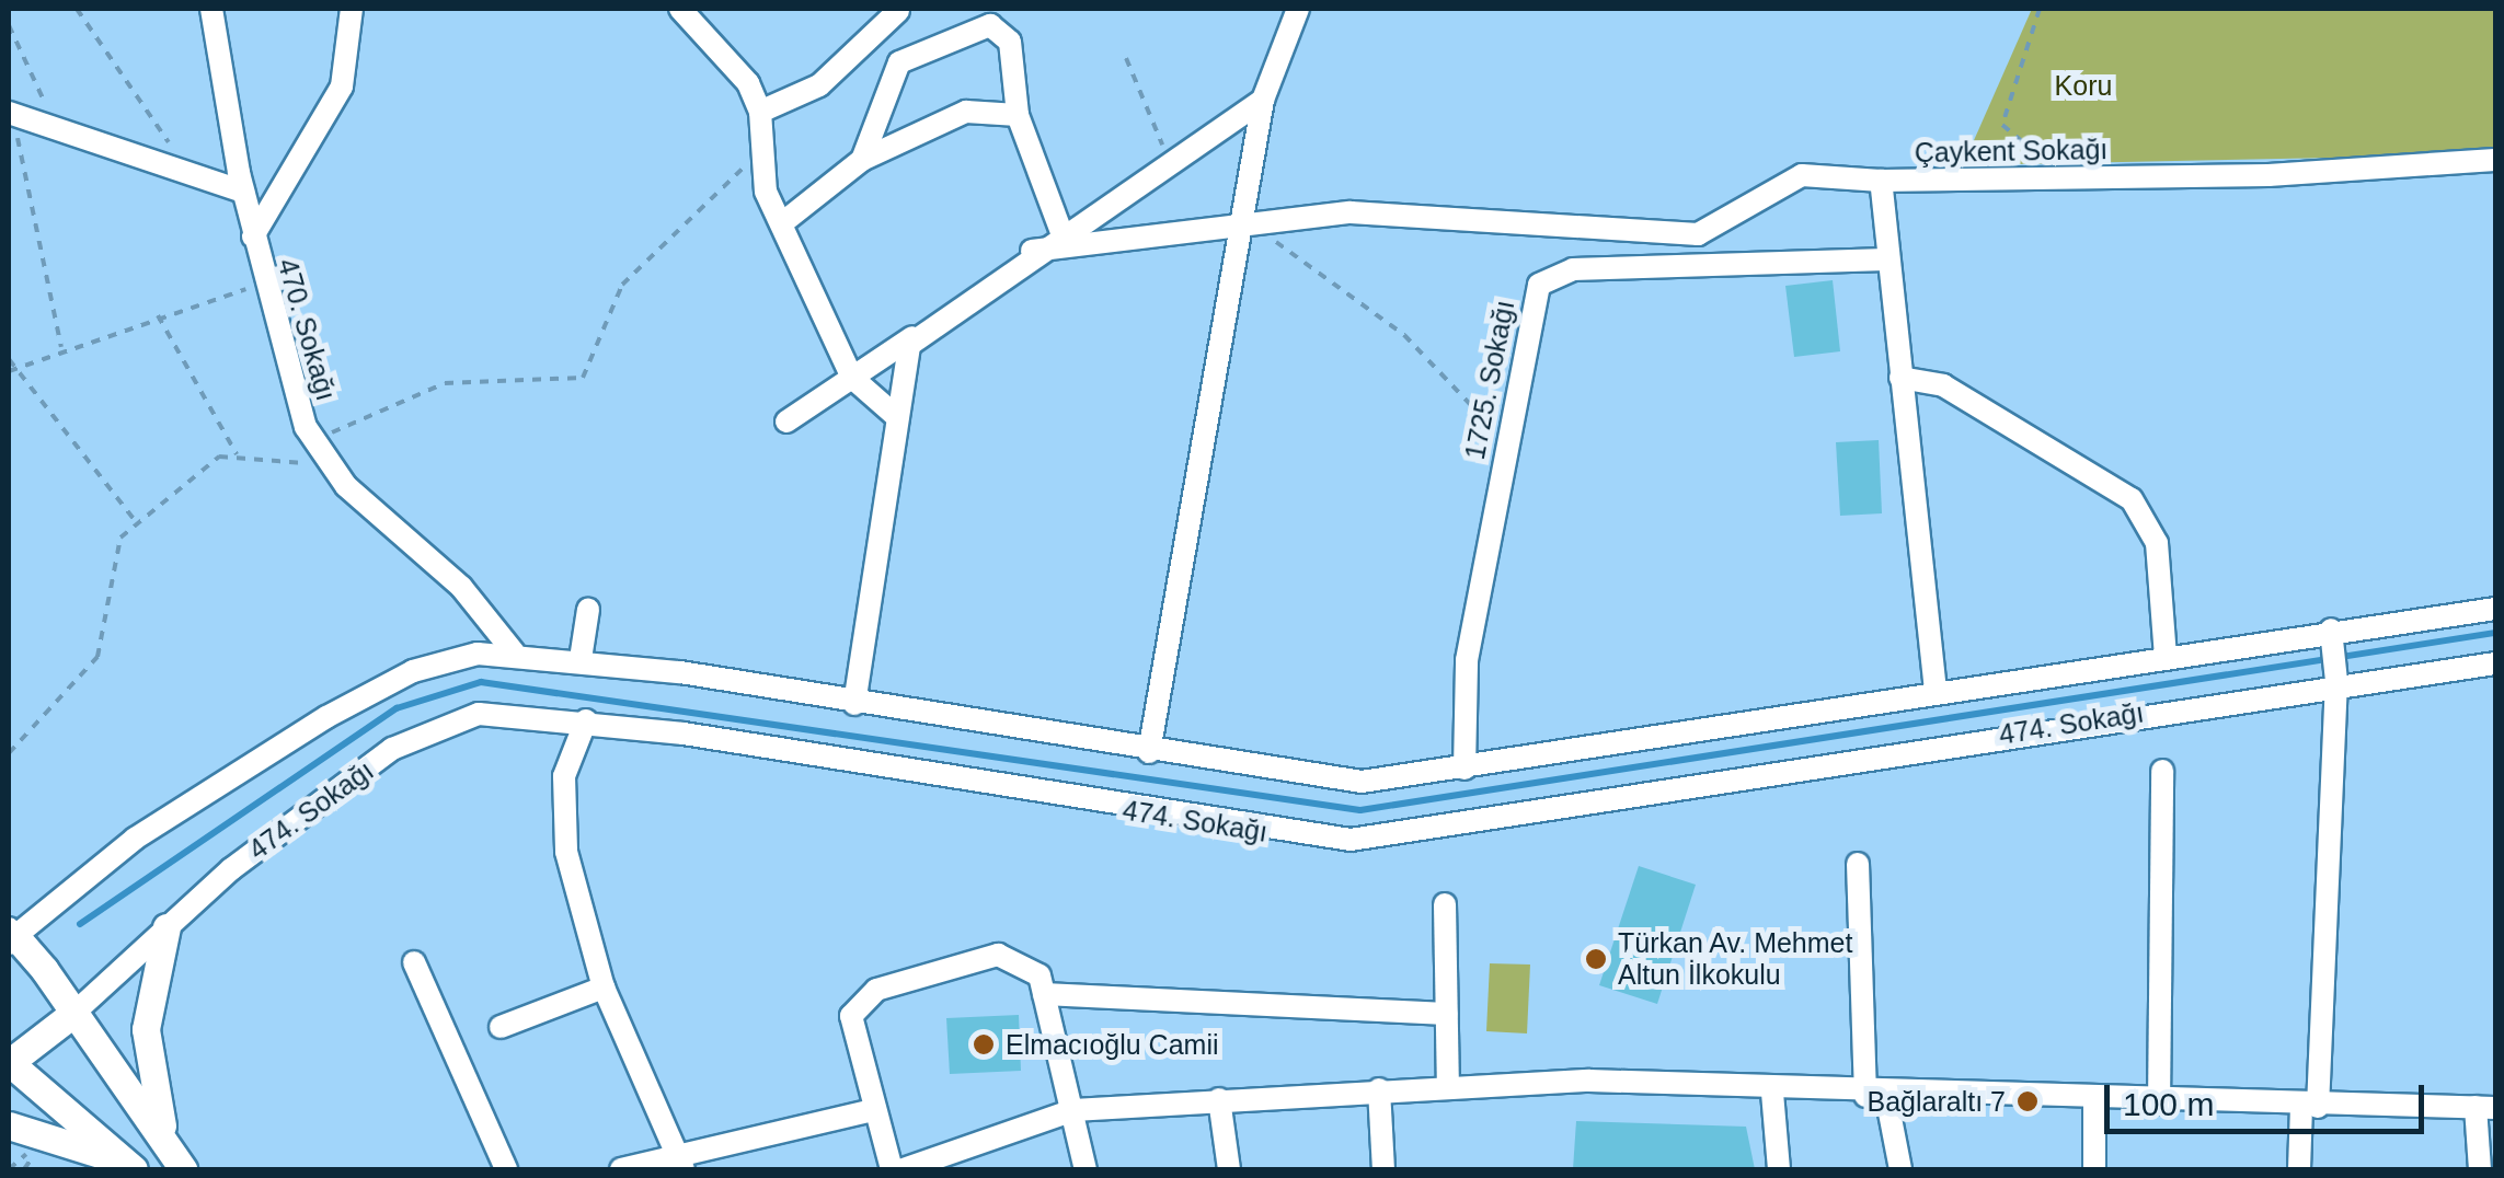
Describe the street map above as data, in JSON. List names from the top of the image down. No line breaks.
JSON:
{"streets":{"main road":["474. Sokağı"],"street":["Çaykent Sokağı","470. Sokağı","1725. Sokağı"]},"crossings":[["Çaykent Sokağı","1725. Sokağı"],["Çaykent Sokağı","474. Sokağı"],["470. Sokağı","474. Sokağı"],["1725. Sokağı","474. Sokağı"]],"parks":["Koru"],"places":["Türkan Av. Mehmet Altun İlkokulu","Elmacıoğlu Camii","Bağlaraltı 7"],"scale_bar":"100 m"}
